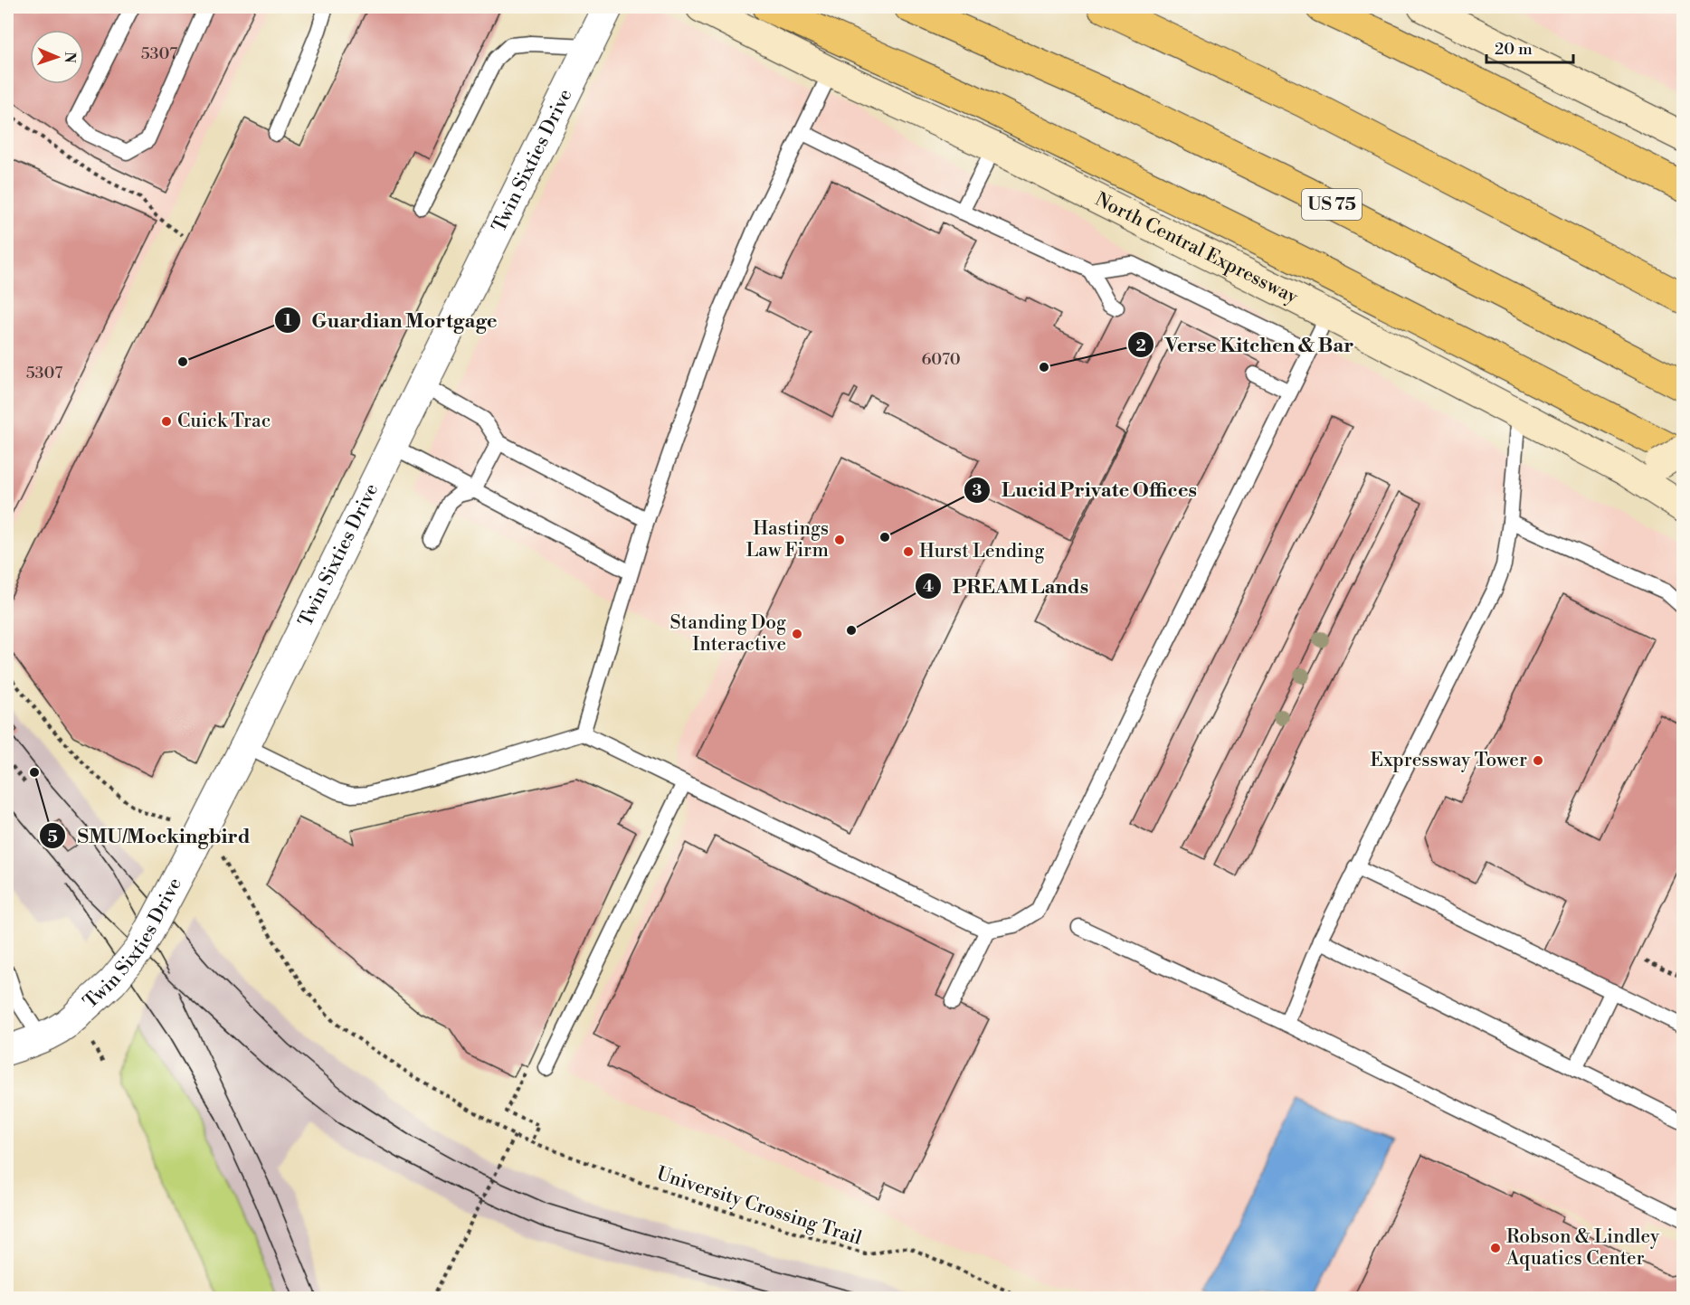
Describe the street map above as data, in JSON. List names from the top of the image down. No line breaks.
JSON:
{"streets":{"highway":["US 75"],"main road":["North Central Expressway"],"street":["Twin Sixties Drive"],"path":["University Crossing Trail"]},"crossings":[["Twin Sixties Drive","University Crossing Trail"]],"places":["Guardian Mortgage","Verse Kitchen & Bar","Cuick Trac","Lucid Private Offices","Hastings Law Firm","Hurst Lending","PREAM Lands","Standing Dog Interactive","Expressway Tower","SMU/Mockingbird","Robson & Lindley Aquatics Center"],"house_numbers":["5307","6070","5307"],"scale_bar":"20 m","north":"right"}
